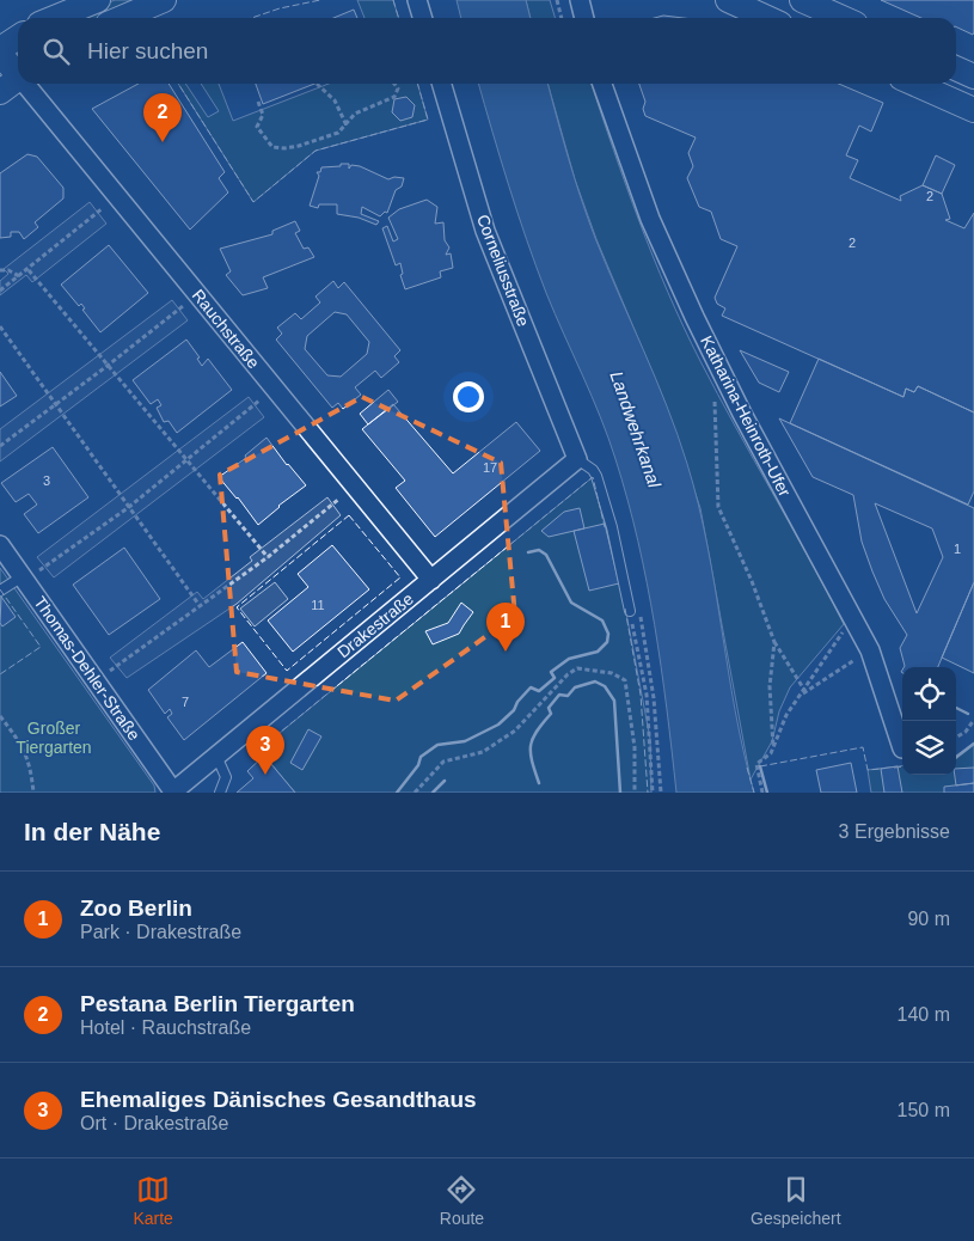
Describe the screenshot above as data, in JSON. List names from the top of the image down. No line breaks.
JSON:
{"streets":{"street":["Corneliusstraße","Rauchstraße","Katharina-Heinroth-Ufer","Drakestraße","Thomas-Dehler-Straße"]},"crossings":[["Corneliusstraße","Drakestraße"],["Rauchstraße","Drakestraße"],["Drakestraße","Thomas-Dehler-Straße"]],"water":["Landwehrkanal"],"parks":["Großer Tiergarten"],"house_numbers":["2","2","17","3","1","11","7"],"page":{"search":"Hier suchen","pins":["2","1","3"],"heading":["In der Nähe","3 Ergebnisse"],"list":[{"mark":"1","name":"Zoo Berlin","note":"Park · Drakestraße","value":"90 m"},{"mark":"2","name":"Pestana Berlin Tiergarten","note":"Hotel · Rauchstraße","value":"140 m"},{"mark":"3","name":"Ehemaliges Dänisches Gesandthaus","note":"Ort · Drakestraße","value":"150 m"}],"nav":["Karte","Route","Gespeichert"]}}
